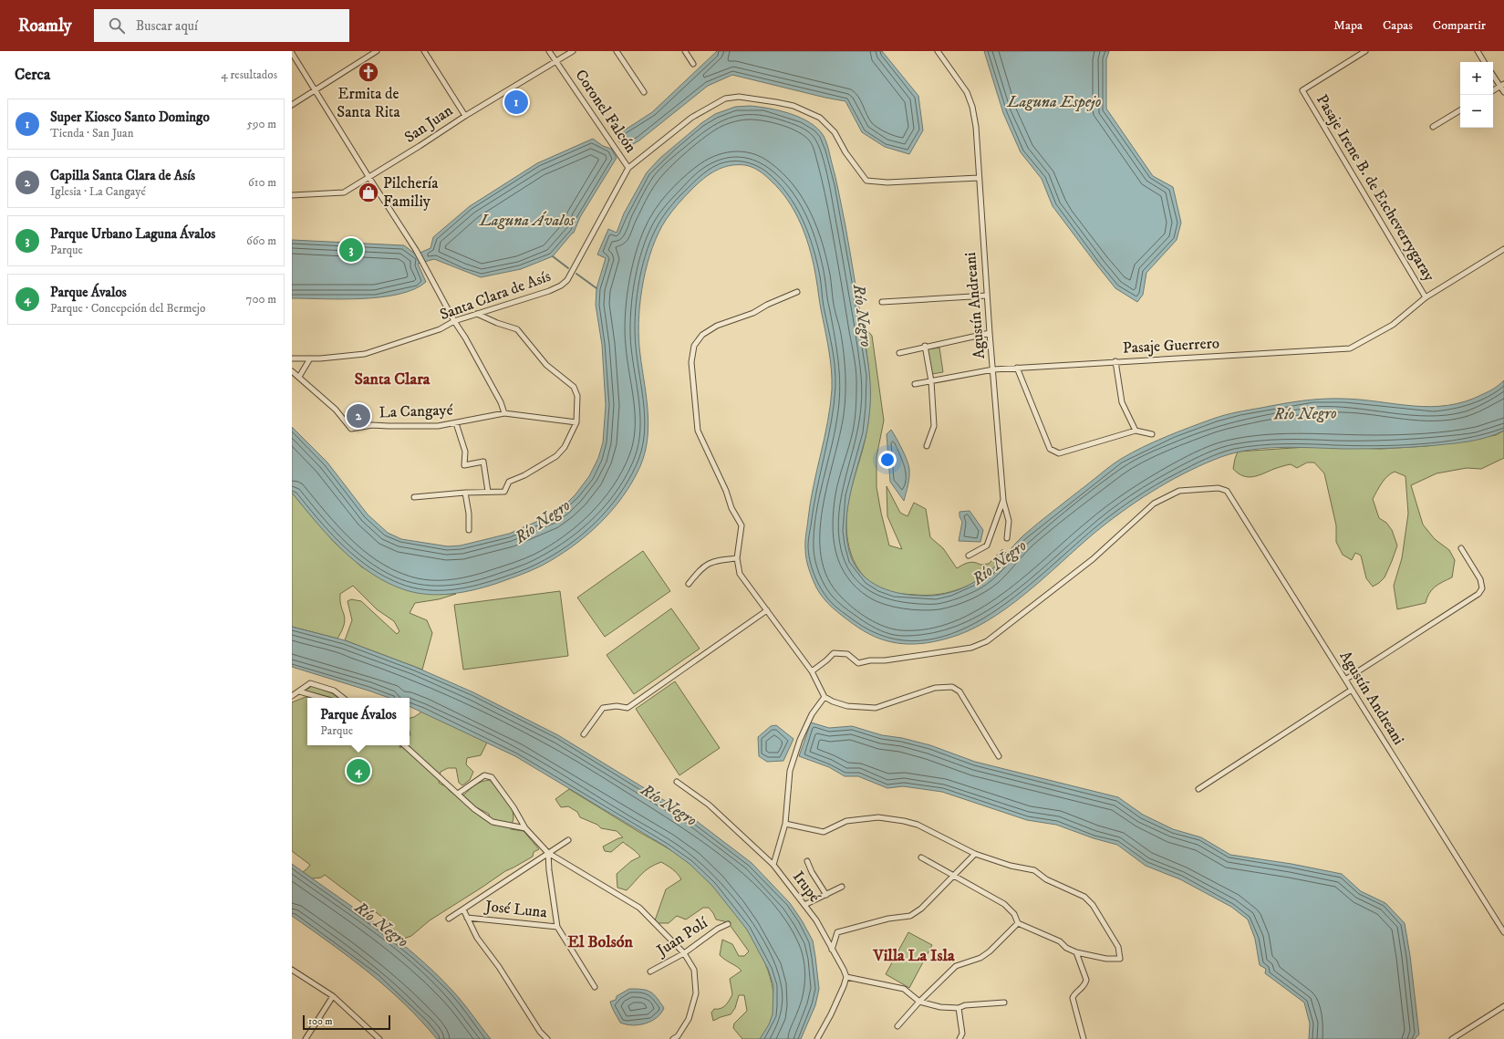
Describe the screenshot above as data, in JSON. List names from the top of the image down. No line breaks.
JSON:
{"streets":{"street":["Coronel Falcón","San Juan","Pasaje Irene B. de Etcheverrygaray","Santa Clara de Asís","Agustín Andreani","Pasaje Guerrero","La Cangayé","Irupé","José Luna","Juan Polí"]},"crossings":[["Coronel Falcón","San Juan"],["Coronel Falcón","Santa Clara de Asís"],["Pasaje Irene B. de Etcheverrygaray","Pasaje Guerrero"],["Santa Clara de Asís","Agustín Andreani"],["Agustín Andreani","Pasaje Guerrero"]],"districts":["Santa Clara","El Bolsón","Villa La Isla"],"water":["Laguna Espejo","Laguna Ávalos","Río Negro"],"places":{"church":["Ermita de Santa Rita"],"shop":["Pilchería Familiy"]},"scale_bar":"100 m","page":{"header":"Roamly","search":"Buscar aquí","nav":["Mapa","Capas","Compartir"],"heading":["Cerca","4 resultados"],"map_buttons":["+","−"],"pins":["1","3","2","4"],"list":[{"mark":"1","name":"Super Kiosco Santo Domingo","note":"Tienda · San Juan","value":"590 m"},{"mark":"2","name":"Capilla Santa Clara de Asís","note":"Iglesia · La Cangayé","value":"610 m"},{"mark":"3","name":"Parque Urbano Laguna Ávalos","note":"Parque","value":"660 m"},{"mark":"4","name":"Parque Ávalos","note":"Parque · Concepción del Bermejo","value":"700 m"}],"popup":["Parque Ávalos","Parque"],"scale":"100 m"}}
